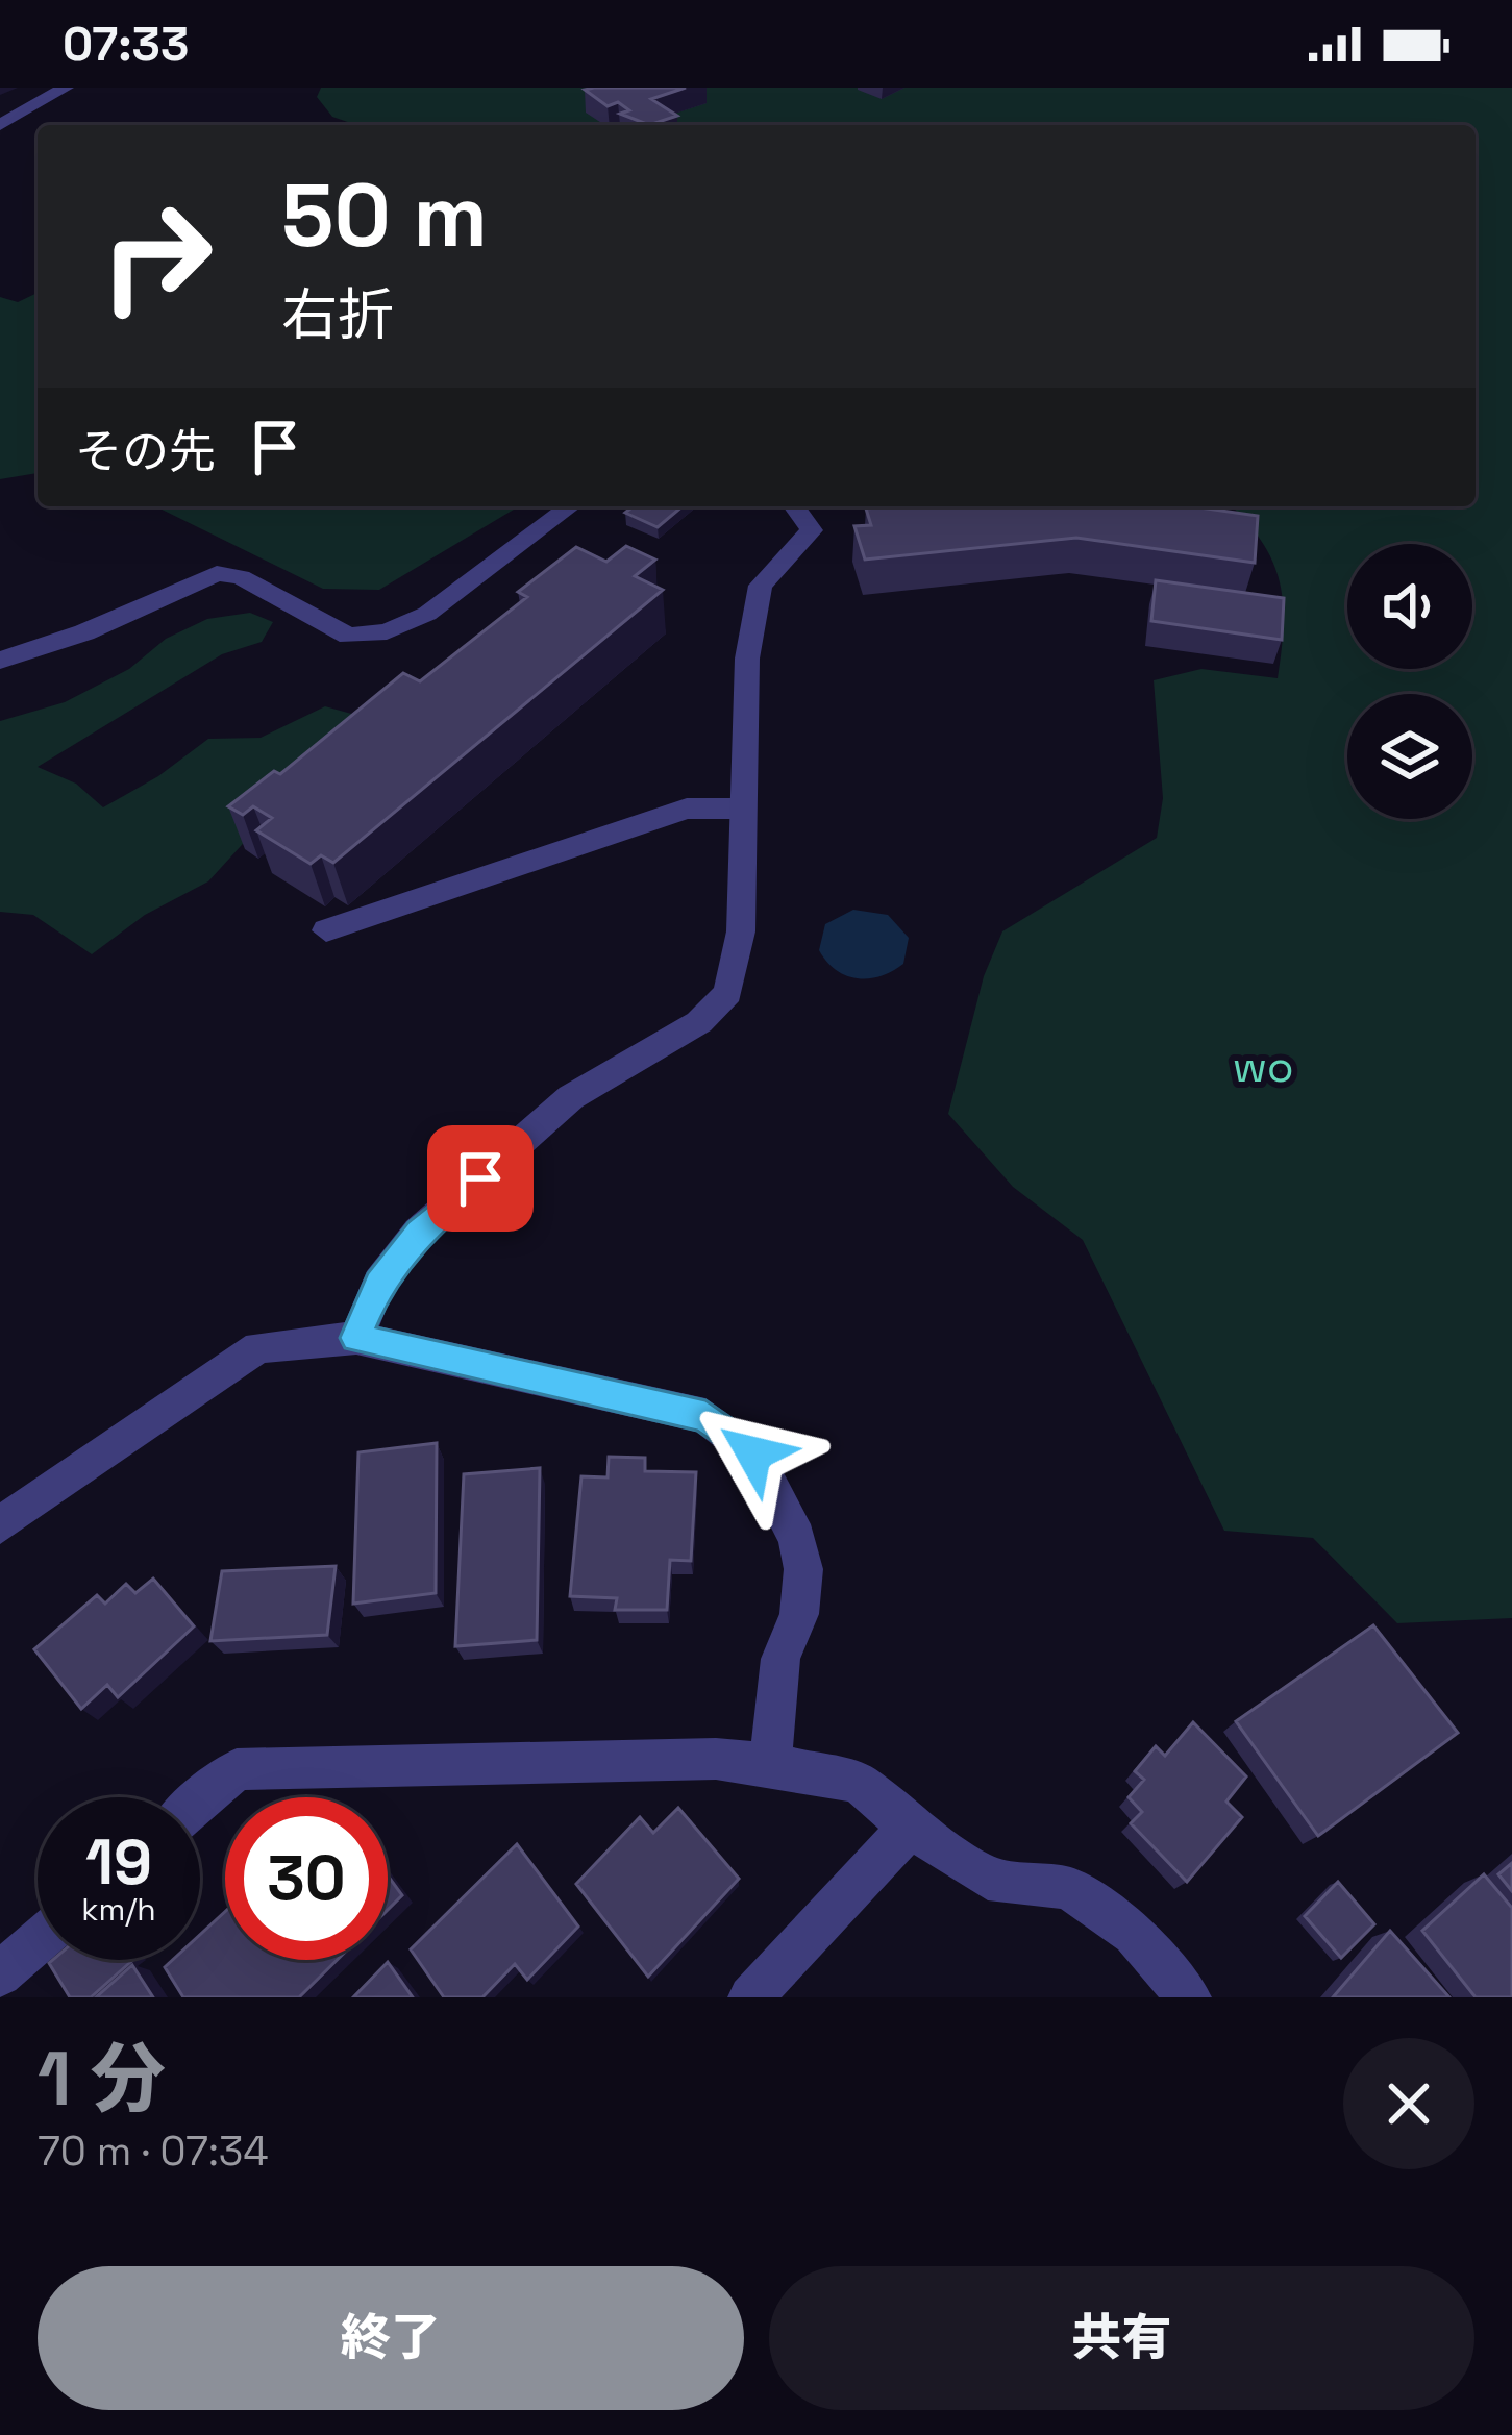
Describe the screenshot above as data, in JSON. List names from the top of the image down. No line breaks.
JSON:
{"parks":["wo"],"page":{"status":"07:33","turn":["50 m","右折"],"then":"その先","speed":"19 km/h","limit":"30","heading":["1 分","70 m · 07:34"],"buttons":["終了","共有"]}}
